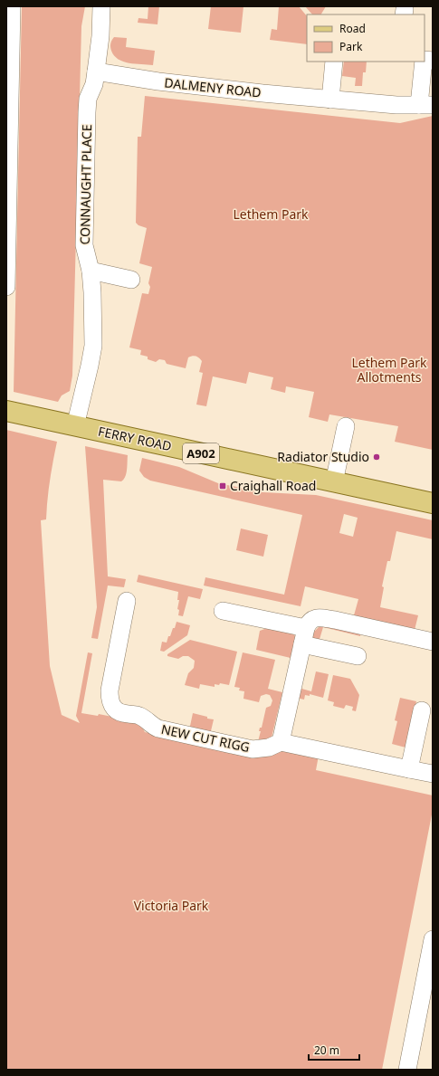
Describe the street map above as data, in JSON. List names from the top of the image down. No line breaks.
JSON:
{"streets":{"main road":["FERRY ROAD","A902"],"street":["DALMENY ROAD","CONNAUGHT PLACE","NEW CUT RIGG"]},"crossings":[["DALMENY ROAD","CONNAUGHT PLACE"],["CONNAUGHT PLACE","FERRY ROAD"]],"parks":["Lethem Park","Lethem Park Allotments","Victoria Park"],"places":{"other":["Radiator Studio"],"transit":["Craighall Road"]},"legend":["Road","Park"],"scale_bar":"20 m"}
